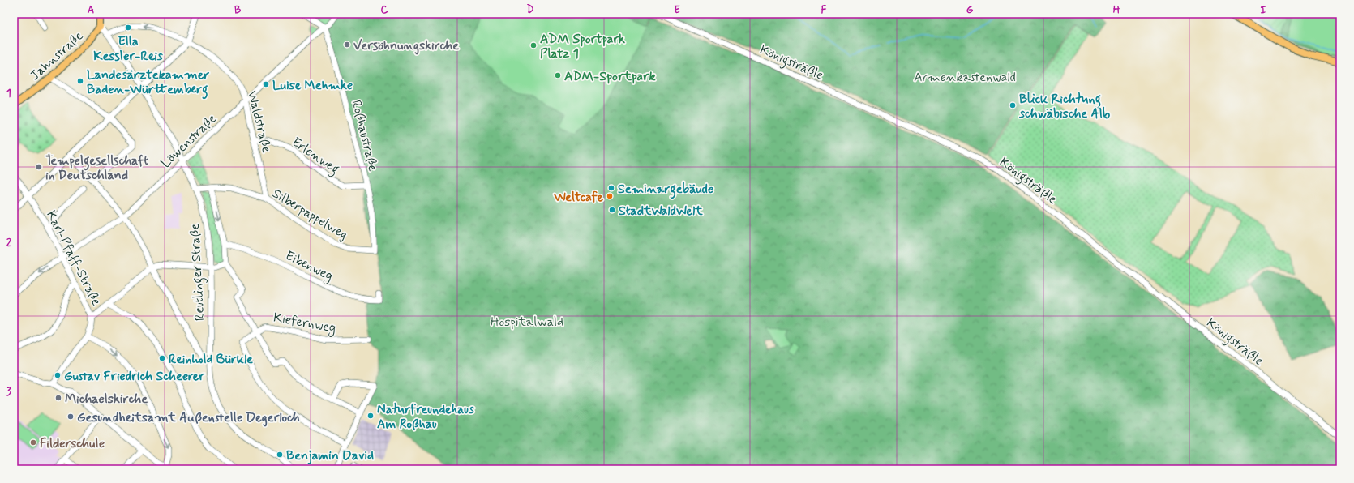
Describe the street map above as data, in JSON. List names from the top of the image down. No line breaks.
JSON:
{"streets":{"main road":["Jahnstraße"],"street":["Königsträßle","Waldstraße","Roßhaustraße","Löwenstraße","Erlenweg","Silberpappelweg","Karl-Pfaff-Straße","Eibenweg","Reutlinger Straße","Kiefernweg"]},"crossings":[["Jahnstraße","Reutlinger Straße"],["Waldstraße","Löwenstraße"],["Waldstraße","Erlenweg"],["Waldstraße","Silberpappelweg"],["Waldstraße","Reutlinger Straße"],["Roßhaustraße","Löwenstraße"],["Roßhaustraße","Erlenweg"],["Roßhaustraße","Silberpappelweg"],["Löwenstraße","Karl-Pfaff-Straße"],["Löwenstraße","Reutlinger Straße"],["Silberpappelweg","Reutlinger Straße"],["Eibenweg","Reutlinger Straße"]],"parks":["Armenkastenwald","Hospitalwald"],"places":["Ella Kessler-Reis","Versöhnungskirche","ADM Sportpark Platz 1","ADM-Sportpark","Landesärztekammer Baden-Württemberg","Luise Mehmke","Blick Richtung schwäbische Alb","Tempelgesellschaft in Deutschland","Seminargebäude","Weltcafe","StadtWaldWelt","Reinhold Bürkle","Gustav Friedrich Scheerer","Michaelskirche","Naturfreundehaus Am Roßhau","Gesundheitsamt Außenstelle Degerloch","Filderschule","Benjamin David"],"grid":{"columns":["A","B","C","D","E","F","G","H","I"],"rows":["1","2","3"]}}
